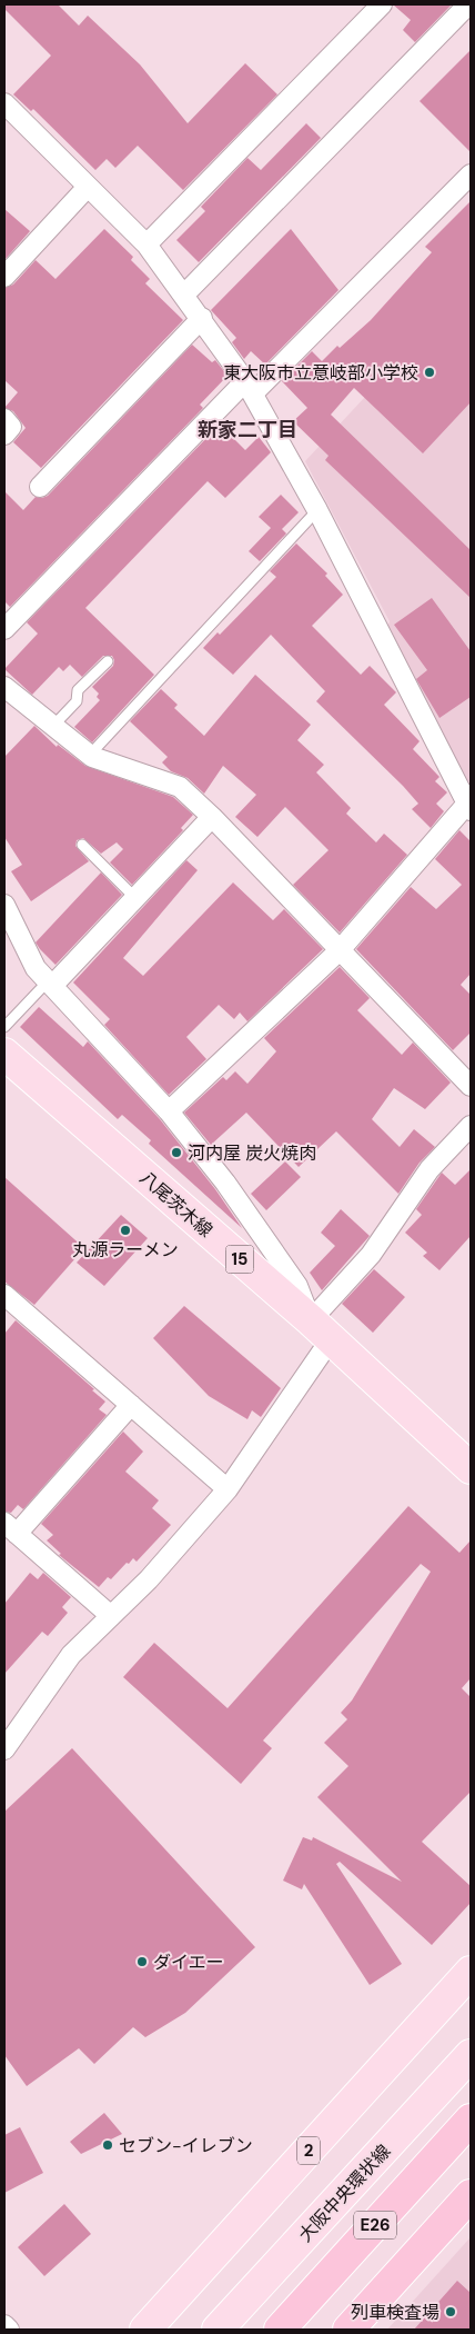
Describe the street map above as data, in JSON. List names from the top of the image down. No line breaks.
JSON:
{"streets":{"highway":["E26"],"main road":["八尾茨木線","15","2","大阪中央環状線"]},"districts":["新家二丁目"],"places":["東大阪市立意岐部小学校","河内屋 炭火焼肉","丸源ラーメン","ダイエー","セブン-イレブン","列車検査場"]}
